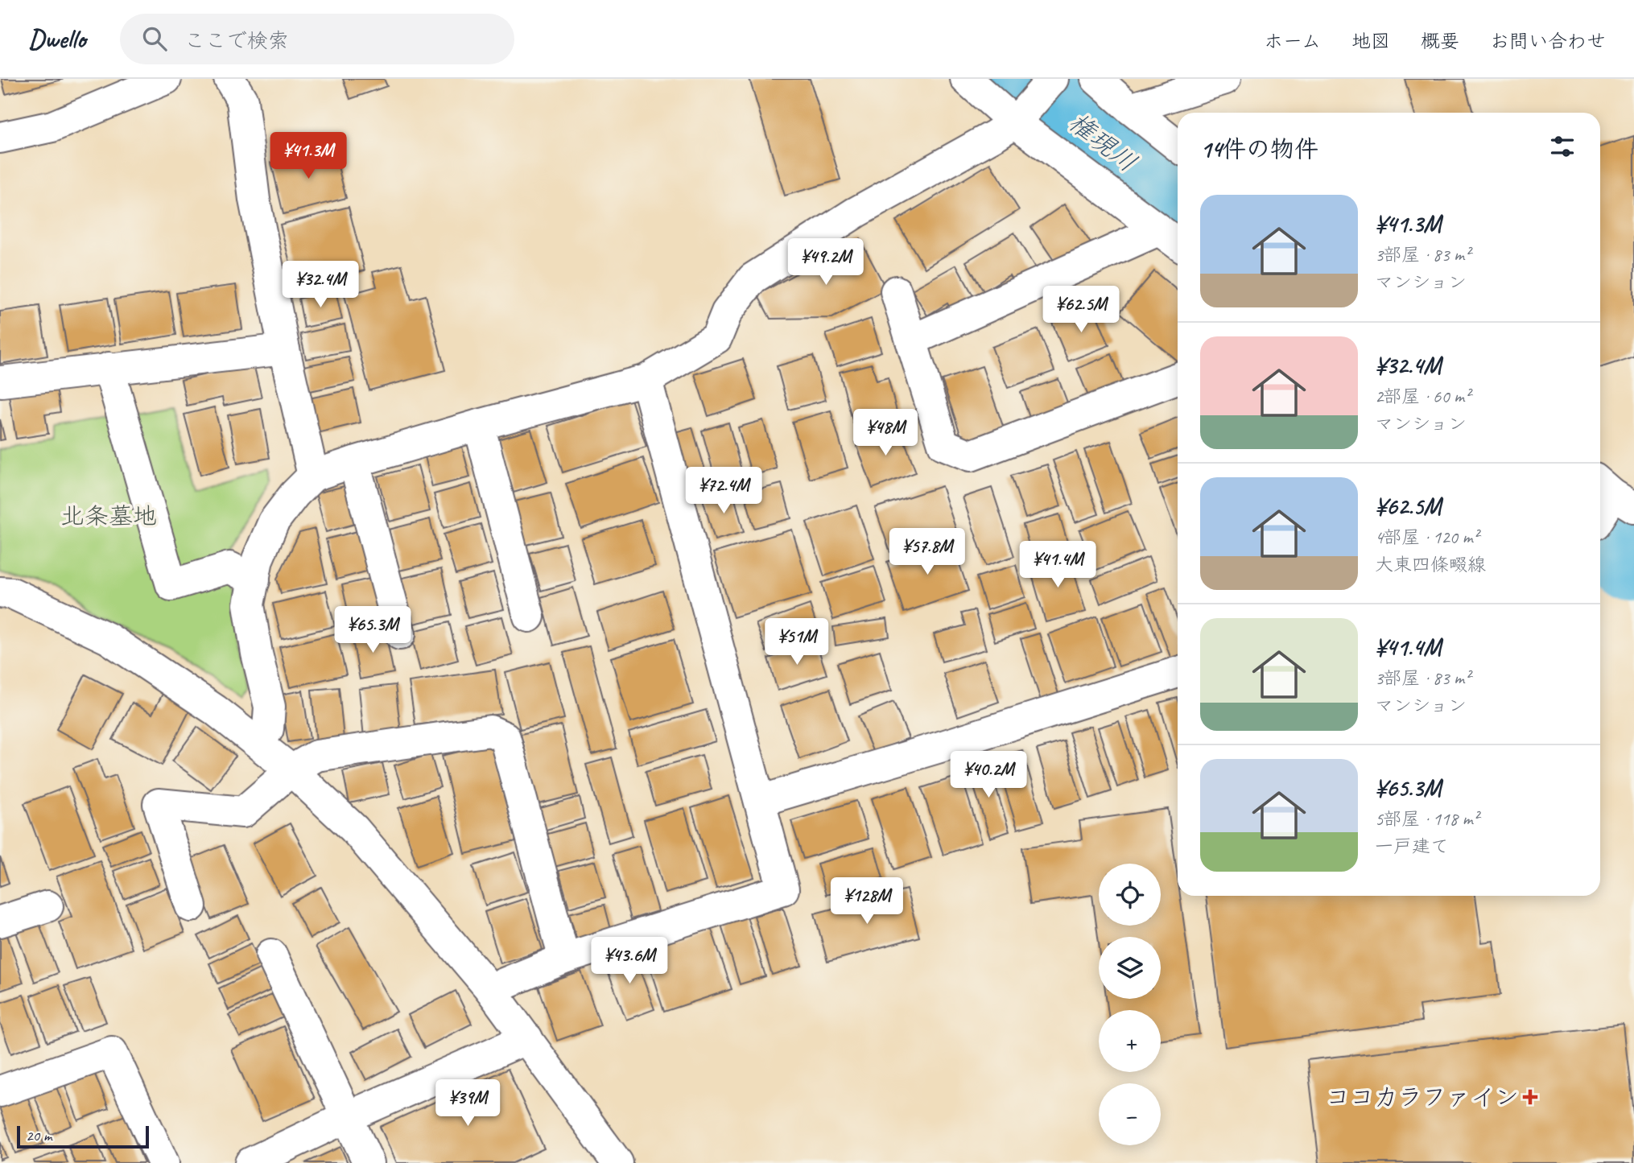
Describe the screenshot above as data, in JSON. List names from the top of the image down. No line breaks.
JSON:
{"water":["権現川"],"parks":["北条墓地"],"places":{"health":["ココカラファイン"]},"scale_bar":"20 m","page":{"header":"Dwello","search":"ここで検索","nav":["ホーム","地図","概要","お問い合わせ"],"heading":"14件の物件","price":["¥41.3M","¥49.2M","¥32.4M","¥62.5M","¥48M","¥72.4M","¥57.8M","¥41.4M","¥65.3M","¥51M","¥40.2M","¥128M","¥43.6M","¥39M"],"list":[{"name":"¥41.3M","note":"3部屋 · 83 m² · マンション"},{"name":"¥32.4M","note":"2部屋 · 60 m² · マンション"},{"name":"¥62.5M","note":"4部屋 · 120 m² · 大東四條畷線"},{"name":"¥41.4M","note":"3部屋 · 83 m² · マンション"},{"name":"¥65.3M","note":"5部屋 · 118 m² · 一戸建て"}],"map_buttons":["+","−"],"scale":"20 m"}}
